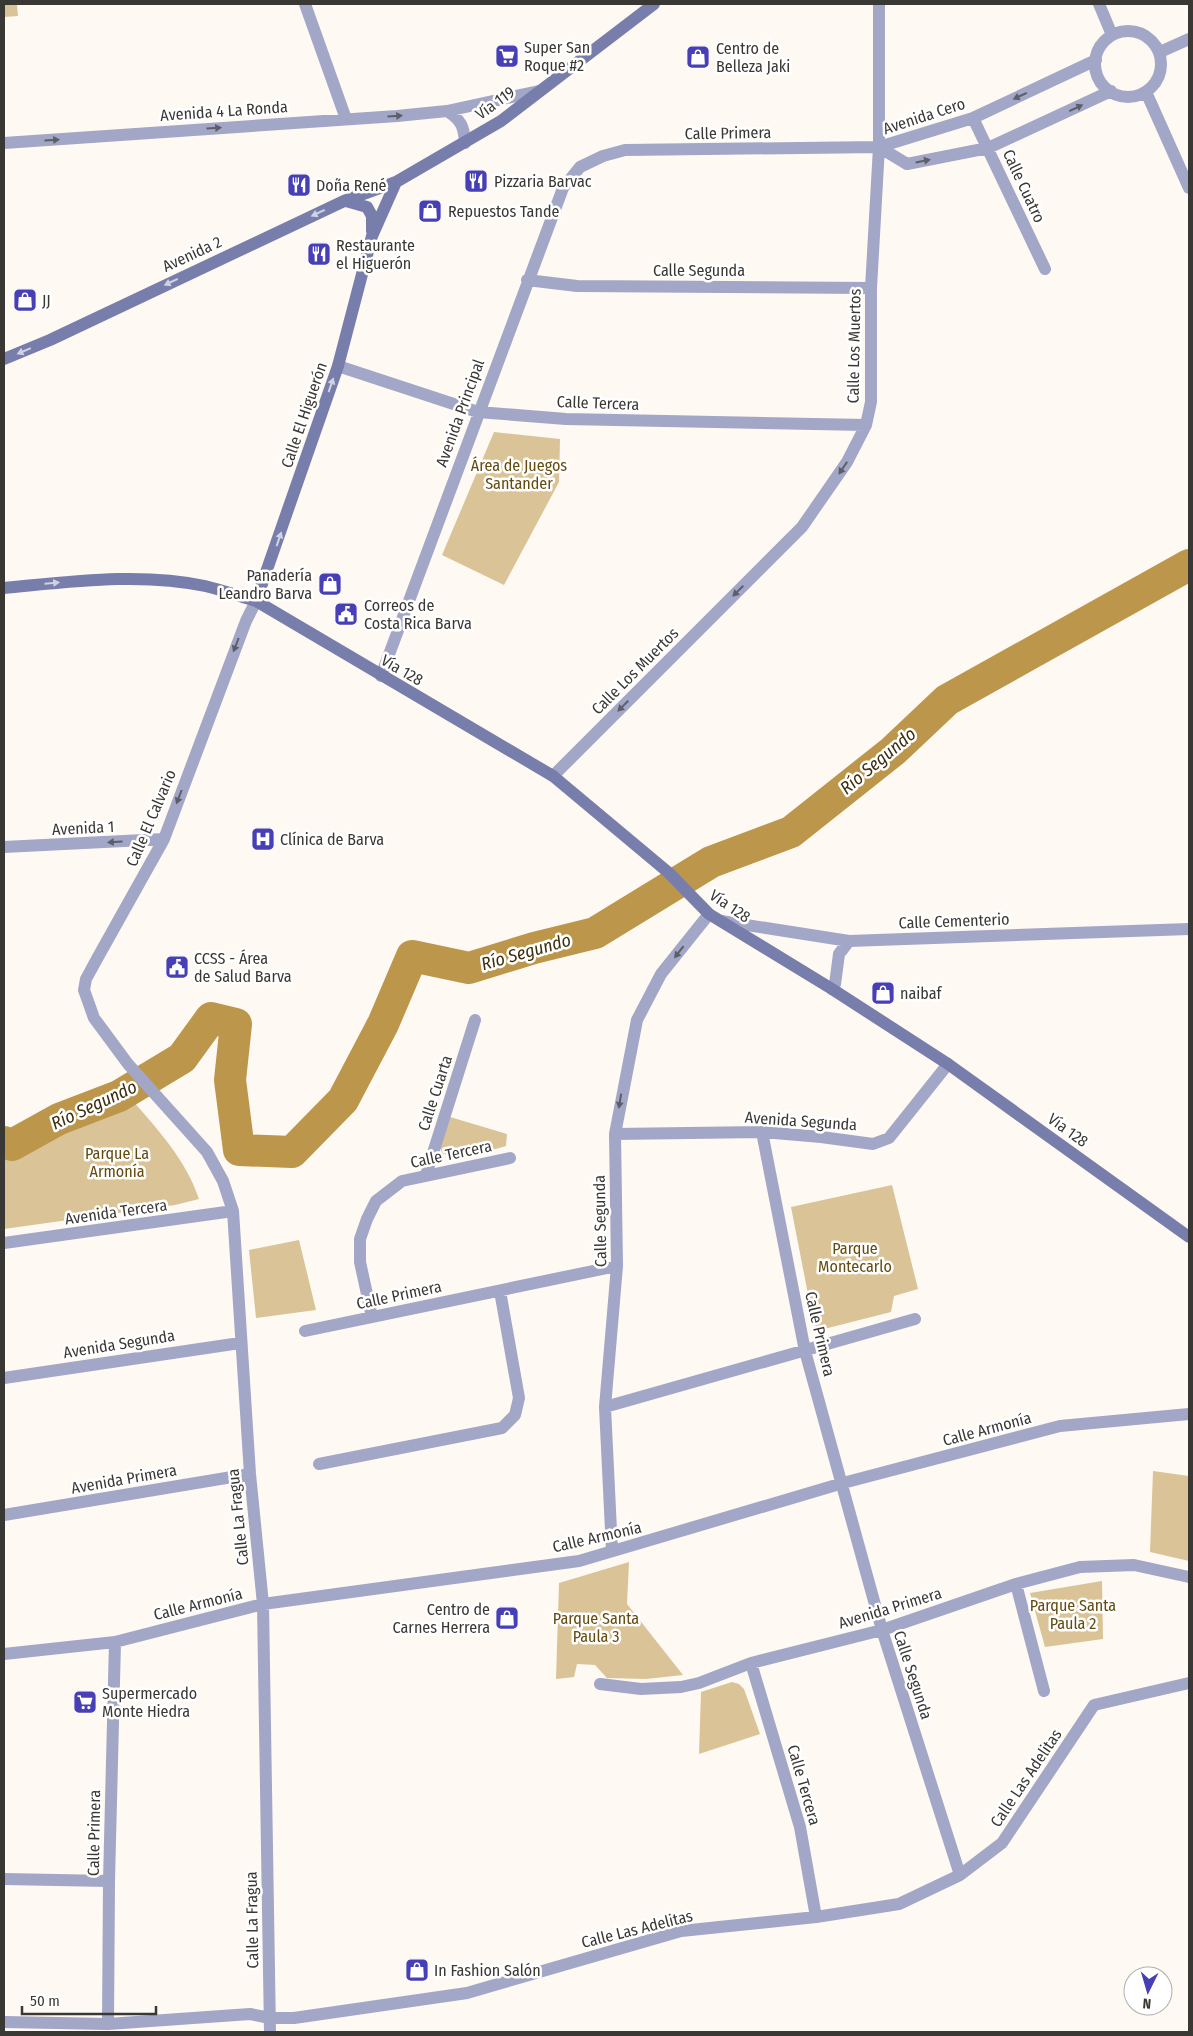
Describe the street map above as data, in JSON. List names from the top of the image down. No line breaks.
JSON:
{"streets":{"main road":["Vía 119","Avenida 2","Calle El Higuerón","Vía 128"],"street":["Avenida 4 La Ronda","Avenida Cero","Calle Primera","Calle Cuatro","Calle Segunda","Calle Los Muertos","Calle Tercera","Avenida Principal","Calle El Calvario","Avenida 1","Calle Cementerio","Calle Cuarta","Avenida Segunda","Avenida Tercera","Calle Armonía","Avenida Primera","Calle La Fragua","Calle Las Adelitas"]},"crossings":[["Vía 119","Avenida 4 La Ronda"],["Vía 119","Avenida 2"],["Vía 119","Calle El Higuerón"],["Avenida Cero","Calle Primera"],["Avenida Cero","Calle Cuatro"],["Avenida Cero","Calle Los Muertos"],["Calle Primera","Calle Segunda"],["Calle Primera","Calle Los Muertos"],["Calle Primera","Calle Tercera"],["Calle Primera","Avenida Principal"],["Calle Primera","Avenida Segunda"],["Calle Primera","Calle Armonía"],["Calle Primera","Calle Las Adelitas"],["Avenida 2","Calle El Higuerón"],["Calle Segunda","Calle Los Muertos"],["Calle Segunda","Avenida Principal"],["Calle Segunda","Vía 128"],["Calle Segunda","Avenida Segunda"],["Calle Segunda","Calle Armonía"],["Calle Segunda","Avenida Primera"],["Calle Segunda","Calle Las Adelitas"],["Calle Los Muertos","Calle Tercera"],["Calle Los Muertos","Vía 128"],["Calle Tercera","Avenida Principal"],["Calle Tercera","Calle El Higuerón"],["Calle Tercera","Calle Cuarta"],["Calle Tercera","Avenida Primera"],["Calle Tercera","Calle Las Adelitas"],["Avenida Principal","Vía 128"],["Calle El Higuerón","Vía 128"],["Calle El Higuerón","Calle El Calvario"],["Vía 128","Calle El Calvario"],["Vía 128","Calle Cementerio"],["Vía 128","Avenida Segunda"],["Calle El Calvario","Avenida 1"],["Calle El Calvario","Calle La Fragua"],["Avenida Segunda","Calle La Fragua"],["Avenida Tercera","Calle La Fragua"],["Calle Armonía","Calle La Fragua"],["Avenida Primera","Calle La Fragua"],["Calle La Fragua","Calle Las Adelitas"]],"one_way":["Avenida 4 La Ronda","Avenida 2","Calle Los Muertos","Calle El Higuerón","Calle El Calvario","Avenida 1"],"water":["Río Segundo"],"parks":["Área de Juegos Santander","Parque La Armonía","Parque Montecarlo","Parque Santa Paula 2","Parque Santa Paula 3"],"places":{"supermarket":["Super San Roque #2","Supermercado Monte Hiedra"],"shop":["Centro de Belleza Jaki","Repuestos Tande","JJ","Panadería Leandro Barva","naibaf","Centro de Carnes Herrera","In Fashion Salón"],"restaurant":["Pizzaria Barvac","Doña René","Restaurante el Higuerón"],"public building":["Correos de Costa Rica Barva","CCSS - Área de Salud Barva"],"hospital":["Clínica de Barva"]},"scale_bar":"50 m","north":"bottom"}
